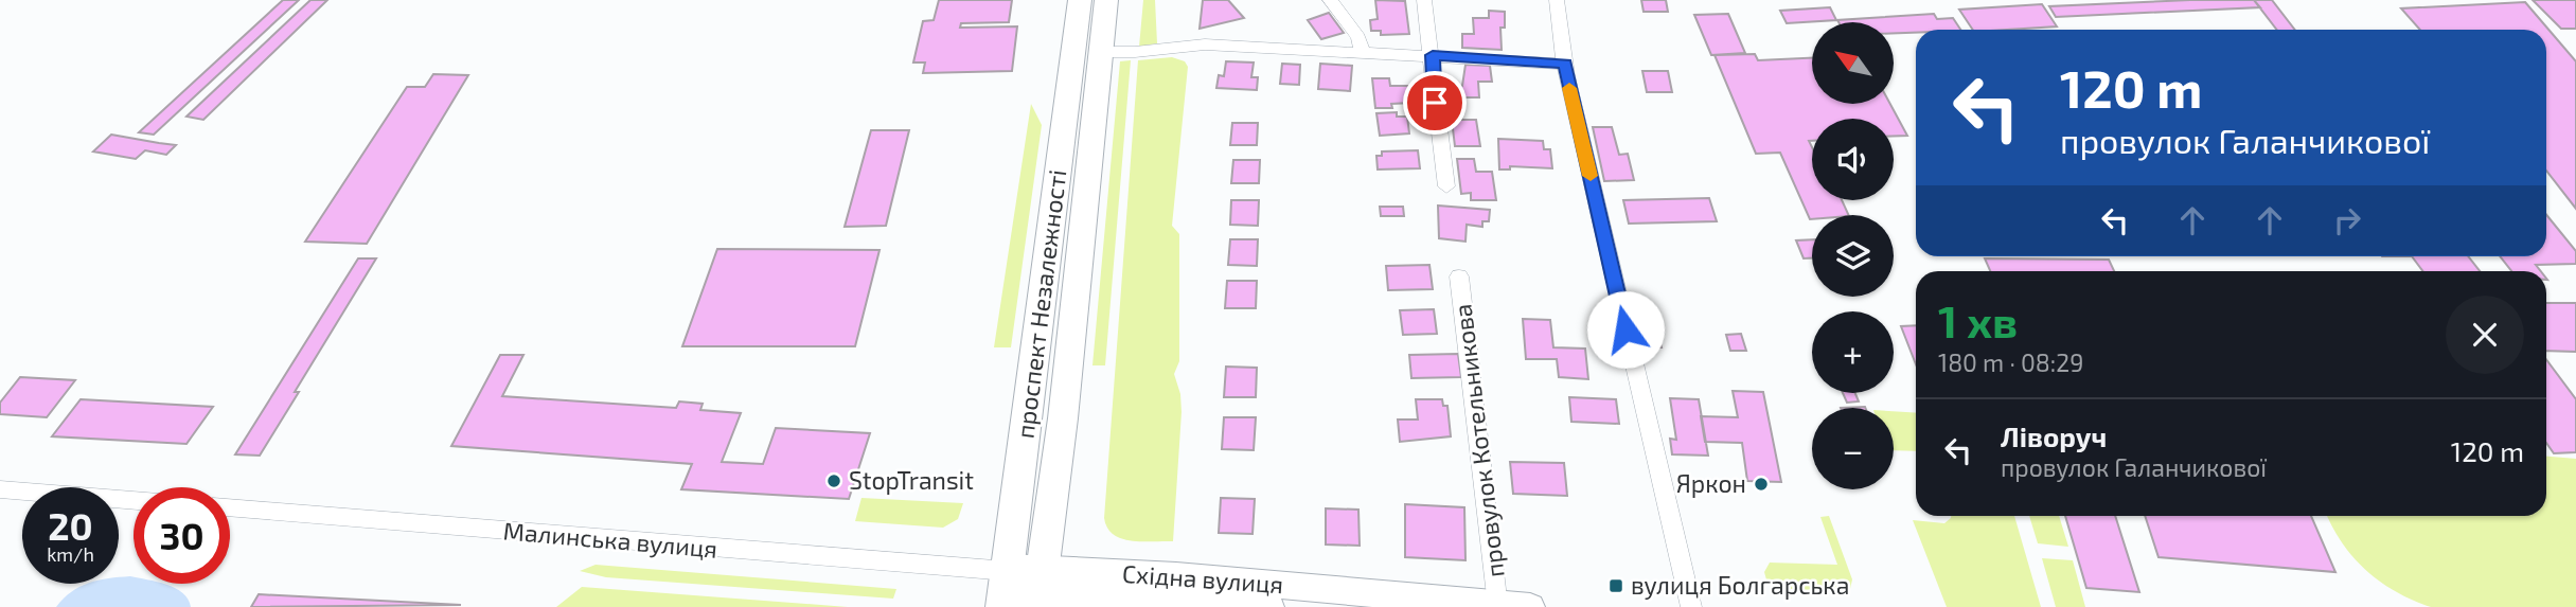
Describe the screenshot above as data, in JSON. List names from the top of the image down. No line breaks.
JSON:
{"streets":{"main road":["проспект Незалежності","Східна вулиця"],"street":["провулок Котельникова","Малинська вулиця"]},"crossings":[["проспект Незалежності","Малинська вулиця"],["проспект Незалежності","Східна вулиця"],["провулок Котельникова","Східна вулиця"],["Малинська вулиця","Східна вулиця"]],"places":{"other":["StopTransit","Яркон"],"transit":["вулиця Болгарська"]},"north":"top left","page":{"map_buttons":["+","−"],"turn":["120 m","провулок Галанчикової"],"heading":["1 хв","180 m · 08:29"],"list":[{"name":"Ліворуч","note":"провулок Галанчикової","value":"120 m"}],"speed":"20 km/h","limit":"30"}}
